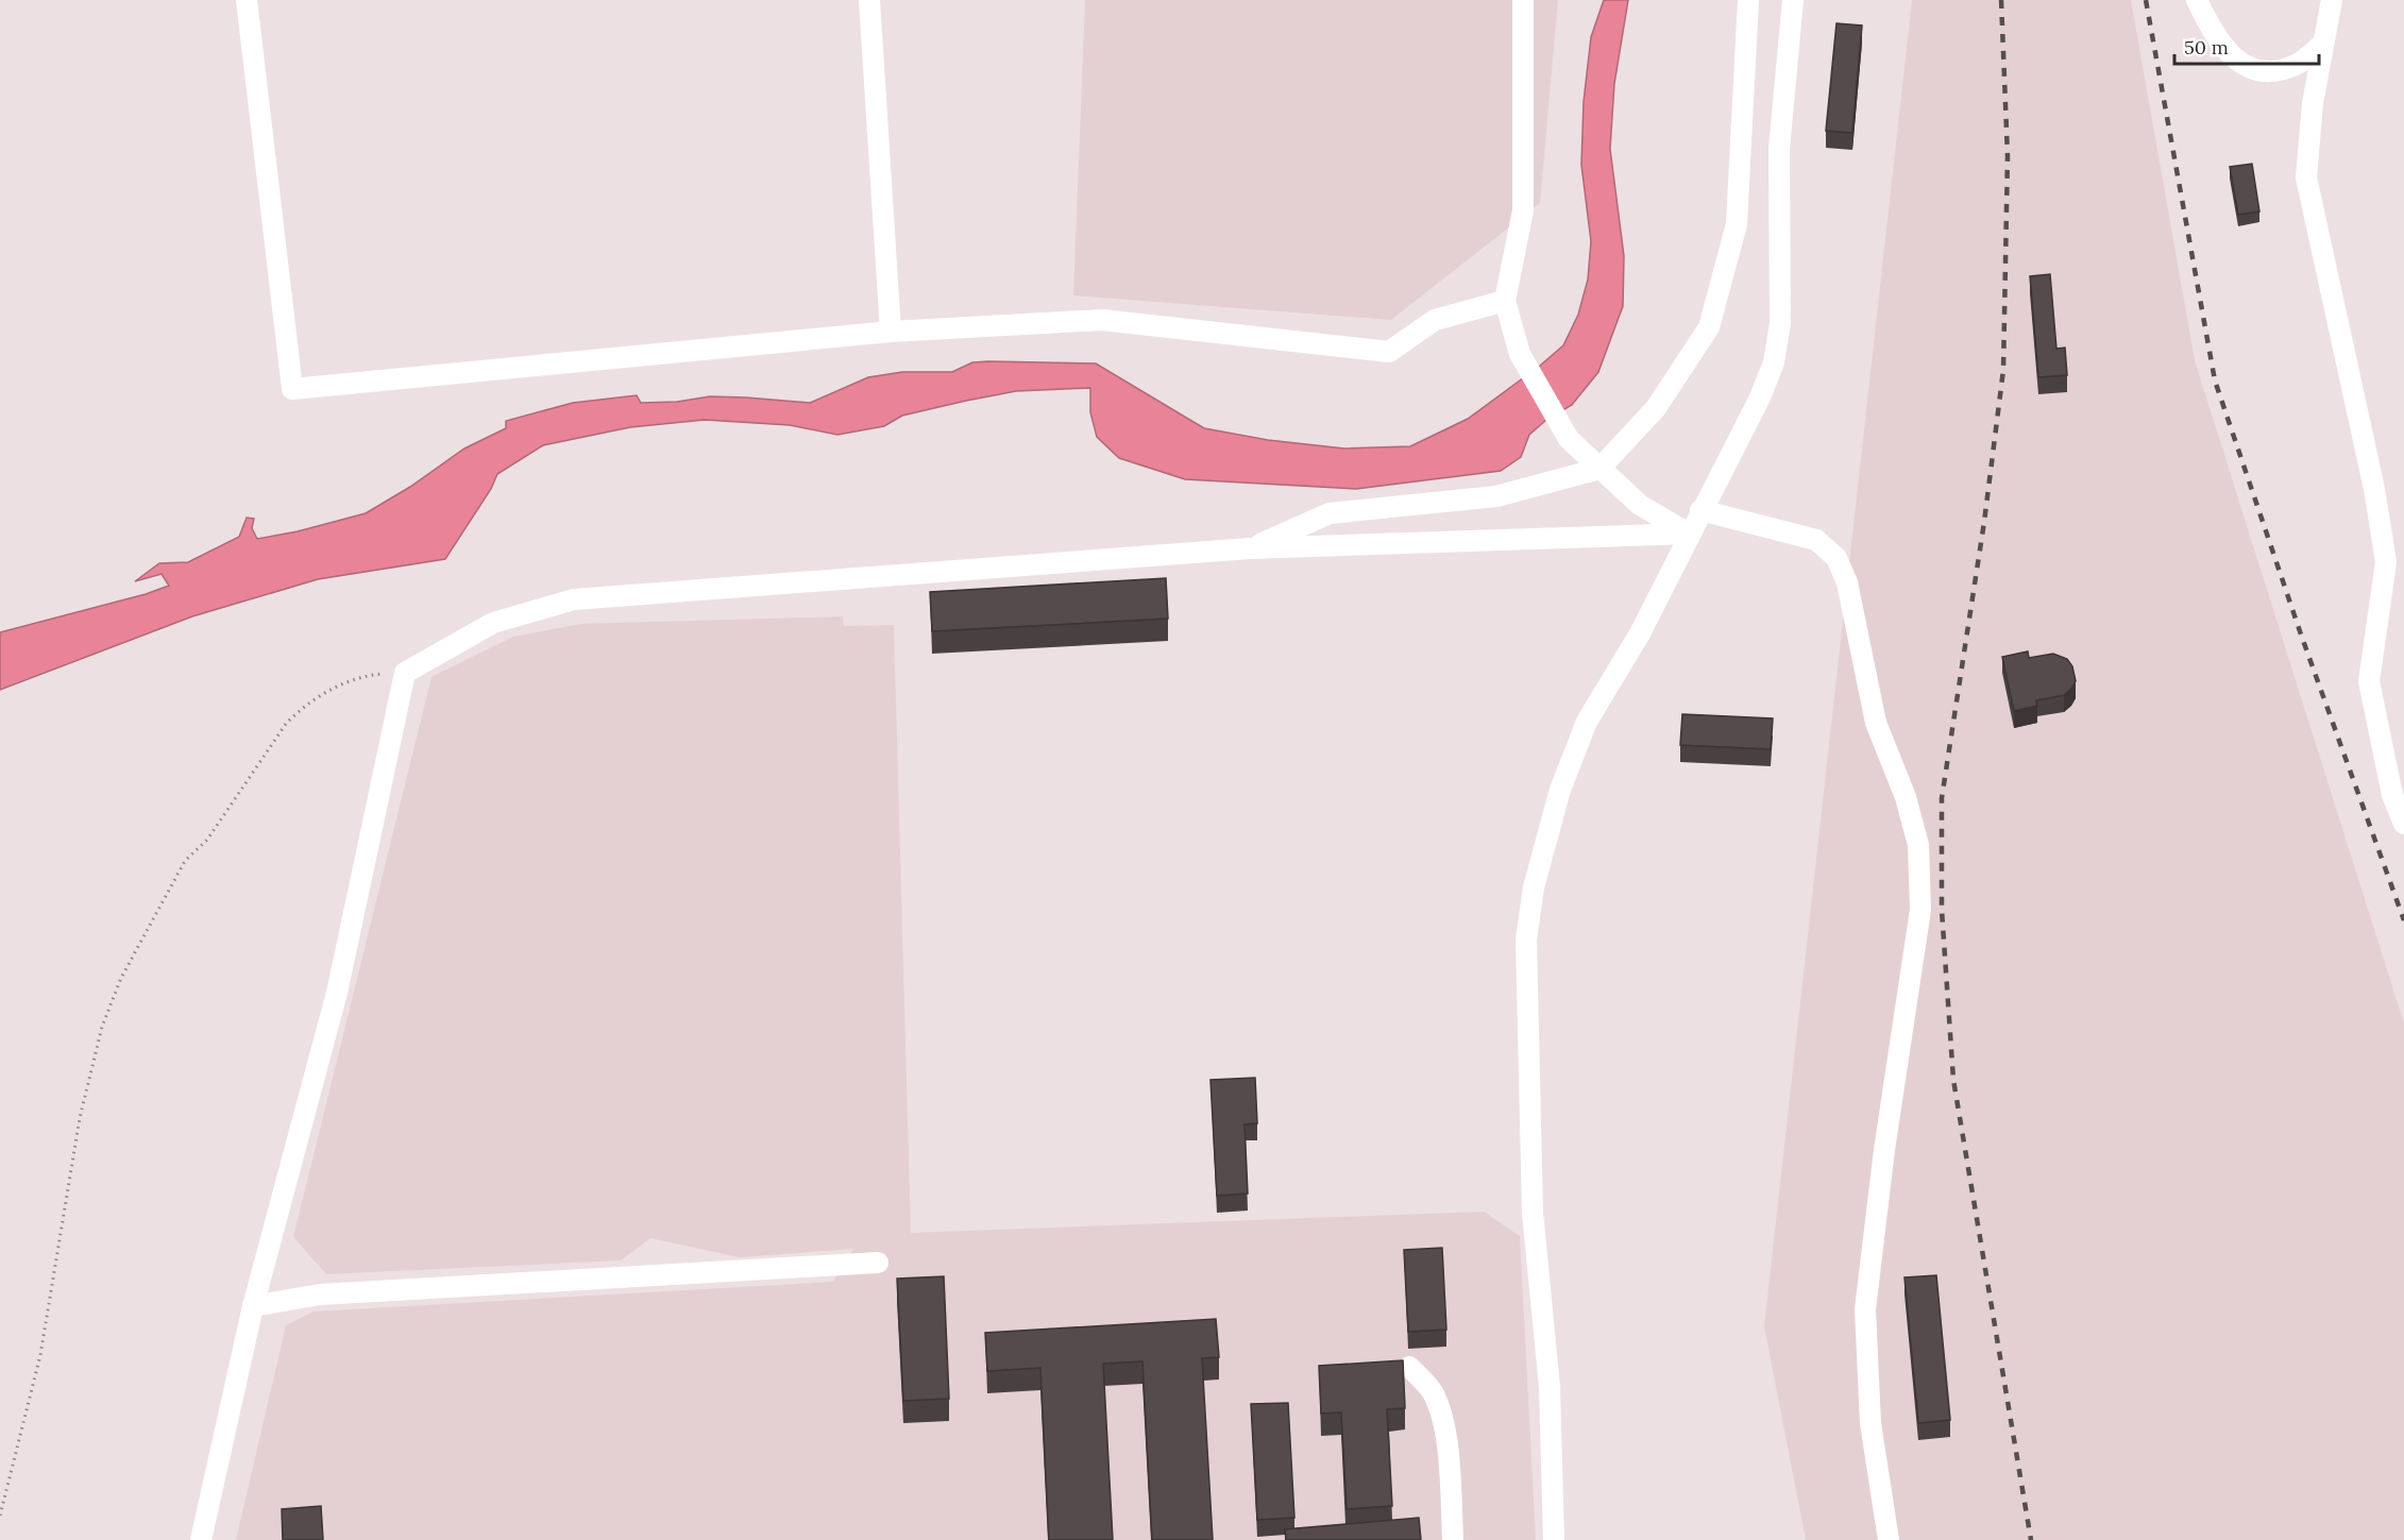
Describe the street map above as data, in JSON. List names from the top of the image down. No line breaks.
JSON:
{"scale_bar":"50 m"}
